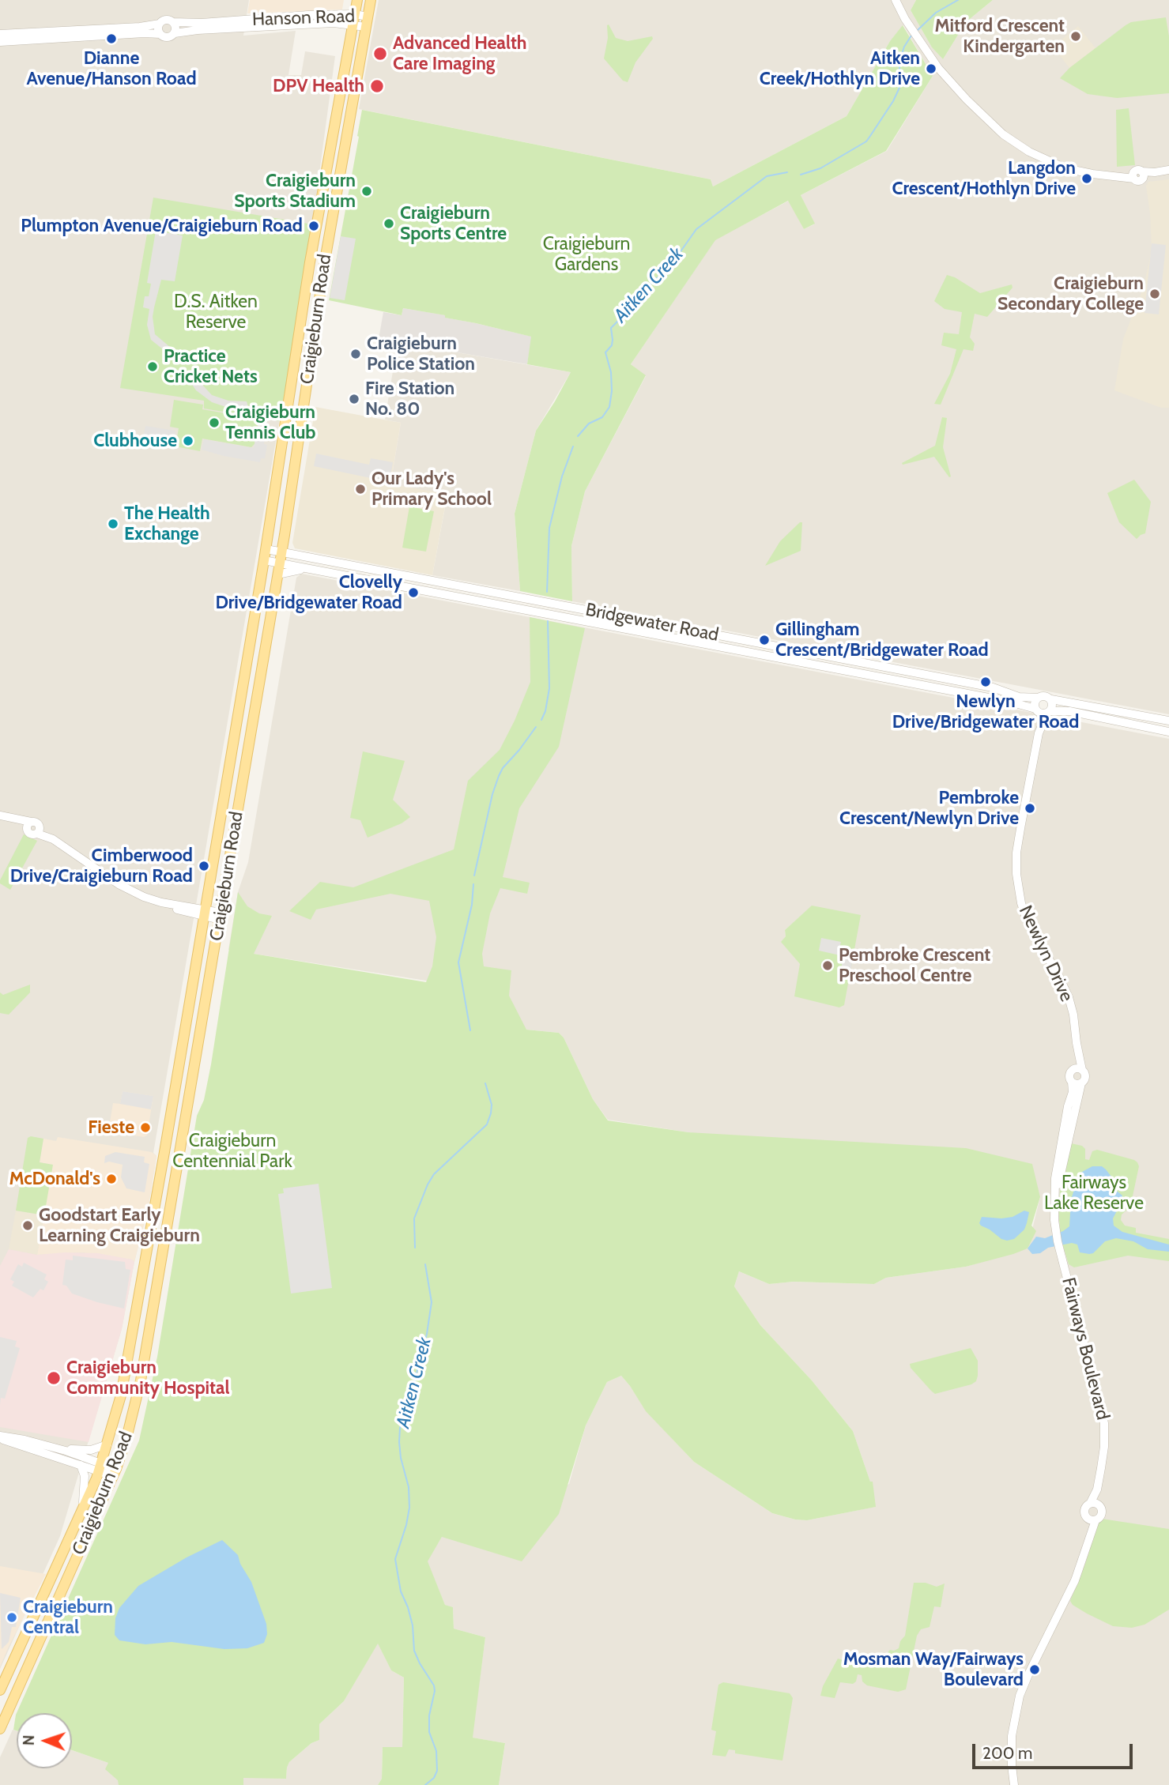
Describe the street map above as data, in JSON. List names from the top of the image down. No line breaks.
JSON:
{"streets":{"main road":["Craigieburn Road"],"street":["Hanson Road","Bridgewater Road","Newlyn Drive","Fairways Boulevard"]},"crossings":[["Hanson Road","Craigieburn Road"],["Craigieburn Road","Bridgewater Road"],["Bridgewater Road","Newlyn Drive"],["Newlyn Drive","Fairways Boulevard"]],"water":["Aitken Creek"],"parks":["Craigieburn Gardens","D.S. Aitken Reserve","Craigieburn Centennial Park","Fairways Lake Reserve"],"places":["Mitford Crescent Kindergarten","Dianne Avenue/Hanson Road","Advanced Health Care Imaging","Aitken Creek/Hothlyn Drive","DPV Health","Langdon Crescent/Hothlyn Drive","Craigieburn Sports Stadium","Craigieburn Sports Centre","Plumpton Avenue/Craigieburn Road","Craigieburn Secondary College","Craigieburn Police Station","Practice Cricket Nets","Fire Station No. 80","Craigieburn Tennis Club","Clubhouse","Our Lady's Primary School","The Health Exchange","Clovelly Drive/Bridgewater Road","Gillingham Crescent/Bridgewater Road","Newlyn Drive/Bridgewater Road","Pembroke Crescent/Newlyn Drive","Cimberwood Drive/Craigieburn Road","Pembroke Crescent Preschool Centre","Fieste","McDonald's","Goodstart Early Learning Craigieburn","Craigieburn Community Hospital","Craigieburn Central","Mosman Way/Fairways Boulevard"],"scale_bar":"200 m","north":"left"}
